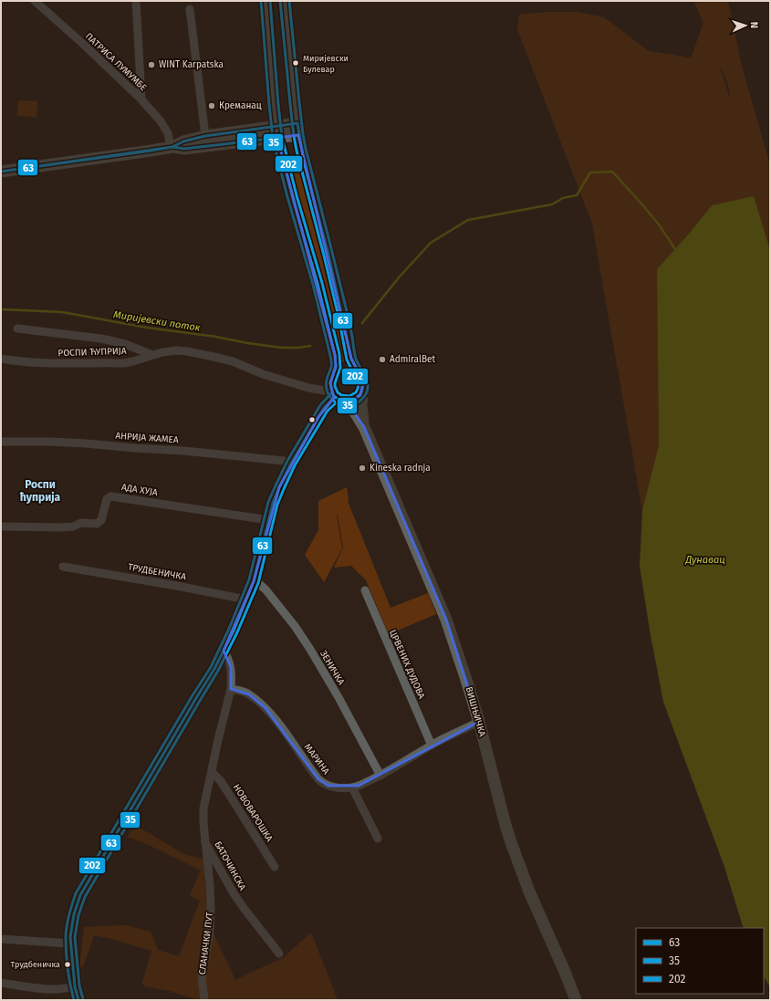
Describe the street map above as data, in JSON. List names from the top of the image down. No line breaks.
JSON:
{"streets":{"street":["ПАТРИСА ЛУМУМБЕ","РОСПИ ЋУПРИЈА","АНРИЈА ЖАМЕА","АДА ХУЈА","ТРУДБЕНИЧКА","ЦРВЕНИХ ДУДОВА","ЗЕНИЧКА","ВИШЊИЧКА","МАРИНА","НОВОВАРОШКА","БАТОЧИНСКА","СЛАНАЧКИ ПУТ"]},"crossings":[["РОСПИ ЋУПРИЈА","ВИШЊИЧКА"],["ЦРВЕНИХ ДУДОВА","МАРИНА"],["ЗЕНИЧКА","МАРИНА"],["ВИШЊИЧКА","МАРИНА"],["МАРИНА","БАТОЧИНСКА"],["НОВОВАРОШКА","БАТОЧИНСКА"],["БАТОЧИНСКА","СЛАНАЧКИ ПУТ"]],"districts":["Роспи ћуприја"],"water":["Миријевски поток","Дунавац"],"places":["Миријевски Булевар","WINT Karpatska","Креманац","AdmiralBet","Kineska radnja","Трудбеничка"],"lines":["transit line 35","transit line 202","transit line 63"],"legend":["63","35","202"],"north":"right"}
